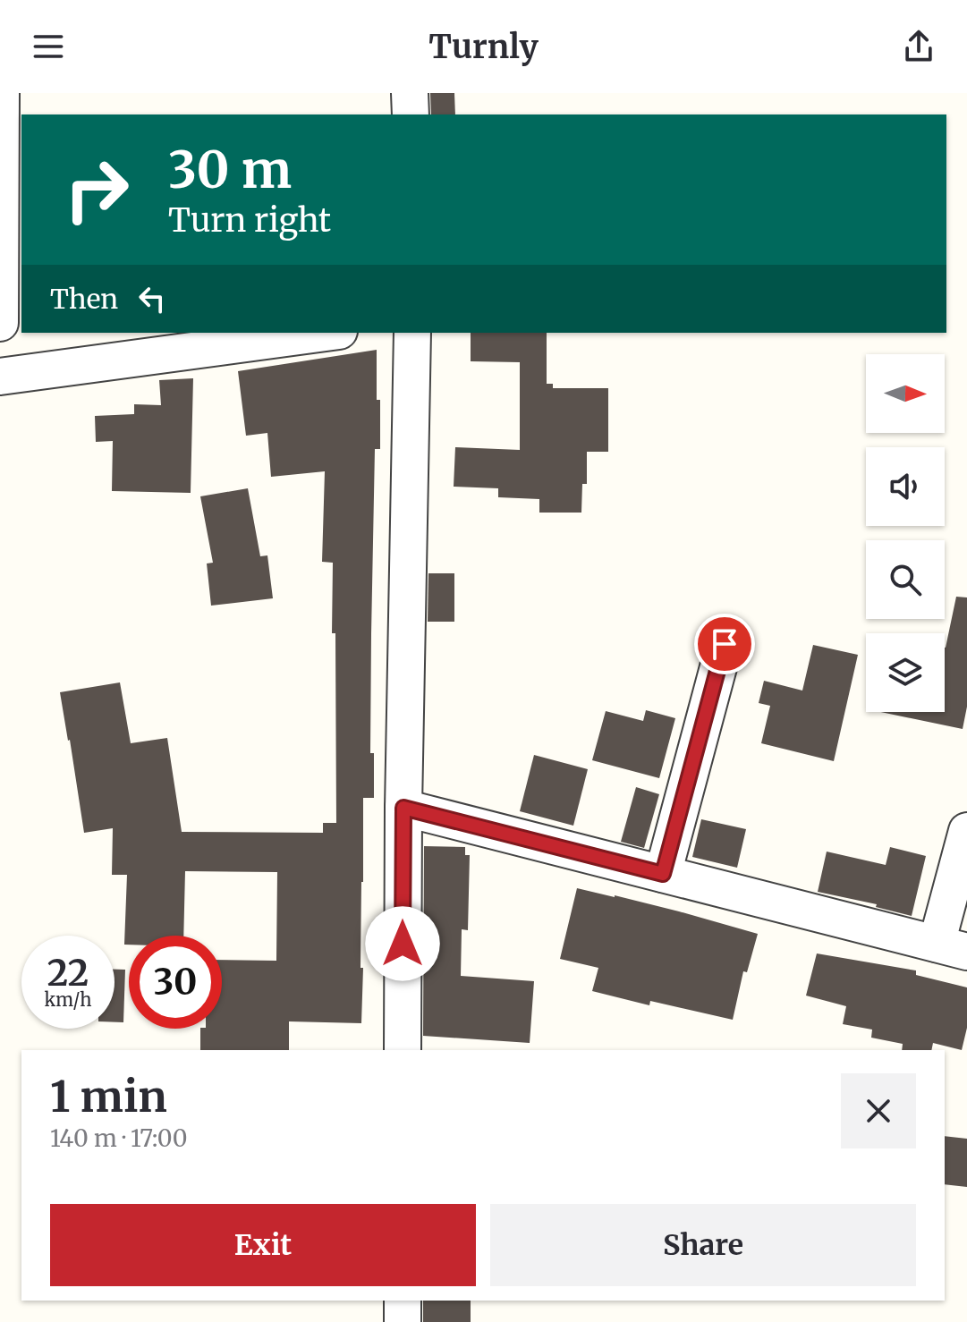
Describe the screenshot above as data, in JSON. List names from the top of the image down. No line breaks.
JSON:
{"north":"right","page":{"header":"Turnly","turn":["30 m","Turn right"],"then":"Then","speed":"22 km/h","limit":"30","heading":["1 min","140 m · 17:00"],"buttons":["Exit","Share"]}}
